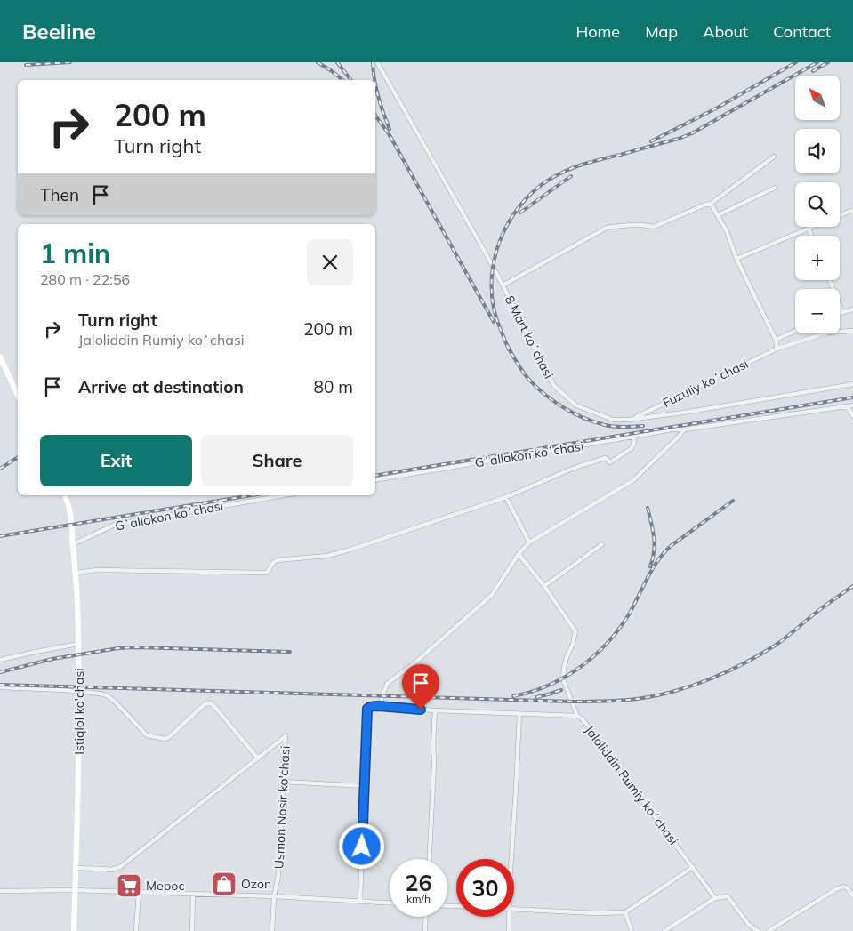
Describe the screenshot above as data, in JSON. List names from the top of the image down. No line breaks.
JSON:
{"streets":{"main road":["Istiqlol ko'chasi"],"street":["8 Mart koʻchasi","Fuzuliy koʻchasi","Gʻallakon koʻchasi","Jaloliddin Rumiy koʻchasi","Usmon Nosir ko'chasi"]},"crossings":[["8 Mart koʻchasi","Fuzuliy koʻchasi"],["Gʻallakon koʻchasi","Istiqlol ko'chasi"]],"places":{"shop":["Ozon"],"supermarket":["Мерос"]},"north":"top left","page":{"header":"Beeline","nav":["Home","Map","About","Contact"],"map_buttons":["+","−"],"turn":["200 m","Turn right"],"then":"Then","heading":["1 min","280 m · 22:56"],"list":[{"name":"Turn right","note":"Jaloliddin Rumiy koʻchasi","value":"200 m"},{"name":"Arrive at destination","value":"80 m"}],"buttons":["Exit","Share"],"speed":"26 km/h","limit":"30"}}
